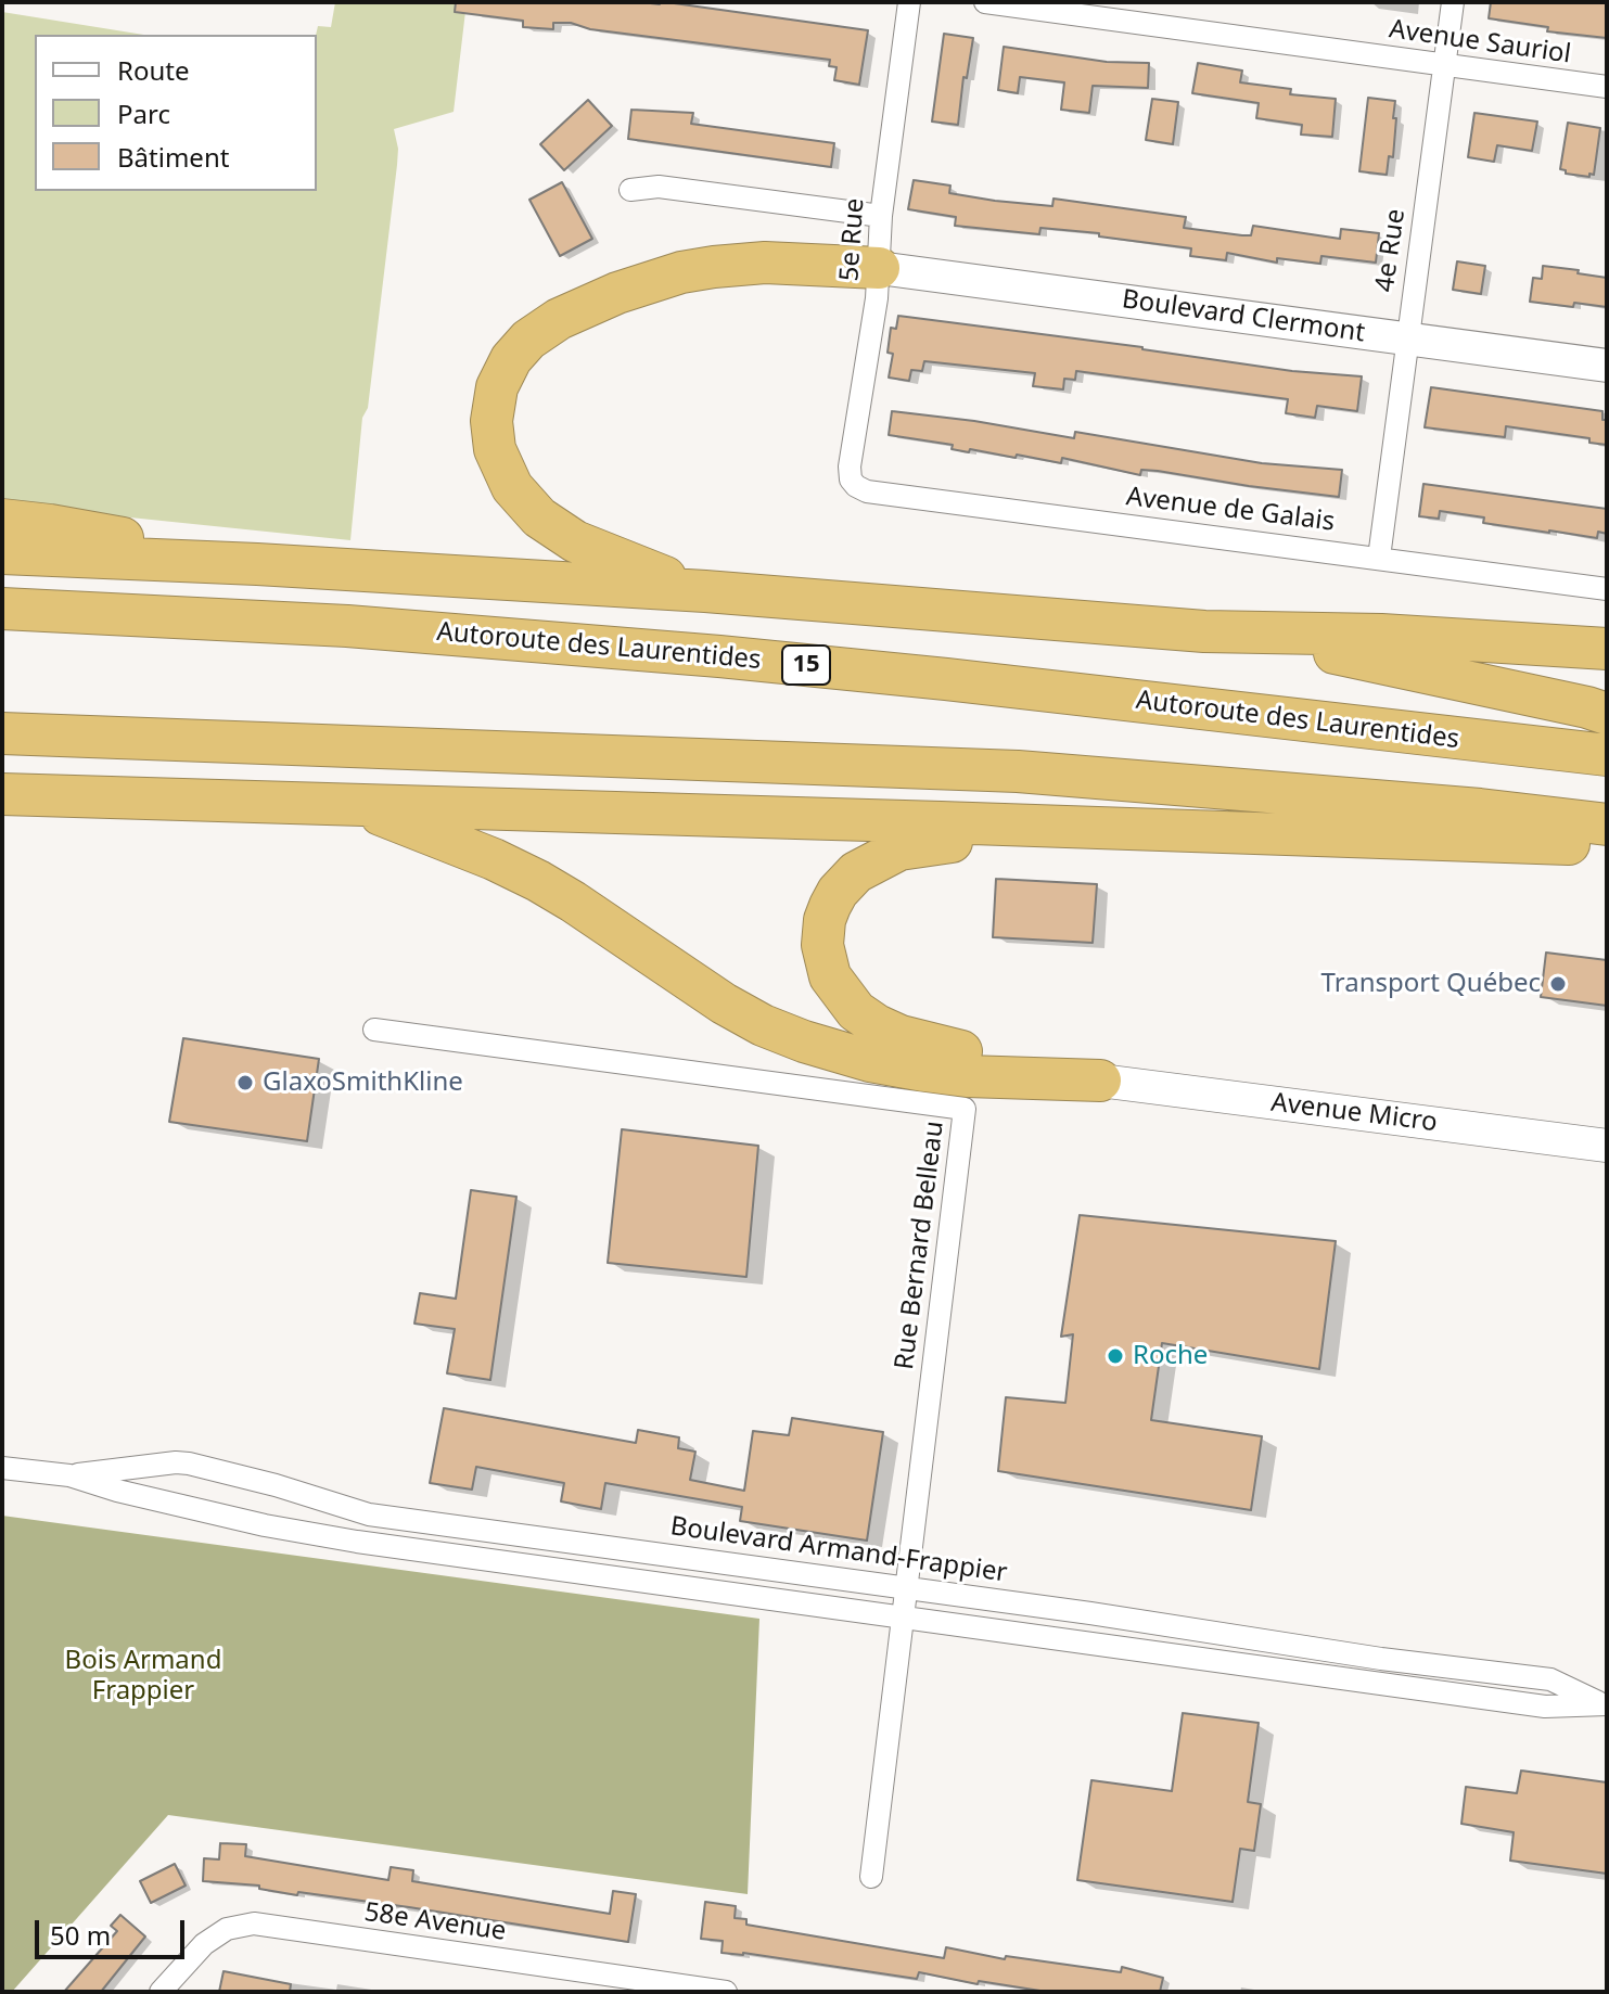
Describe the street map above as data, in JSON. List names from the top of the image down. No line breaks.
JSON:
{"streets":{"highway":["Autoroute des Laurentides","15"],"street":["Avenue Sauriol","5e Rue","4e Rue","Boulevard Clermont","Avenue de Galais","Avenue Micro","Rue Bernard Belleau","Boulevard Armand-Frappier","58e Avenue"]},"crossings":[["Avenue Sauriol","4e Rue"],["5e Rue","Boulevard Clermont"],["5e Rue","Avenue de Galais"],["4e Rue","Boulevard Clermont"],["4e Rue","Avenue de Galais"],["Rue Bernard Belleau","Boulevard Armand-Frappier"]],"parks":["Bois Armand Frappier"],"places":["Transport Québec","GlaxoSmithKline","Roche"],"legend":["Route","Parc","Bâtiment"],"scale_bar":"50 m"}
